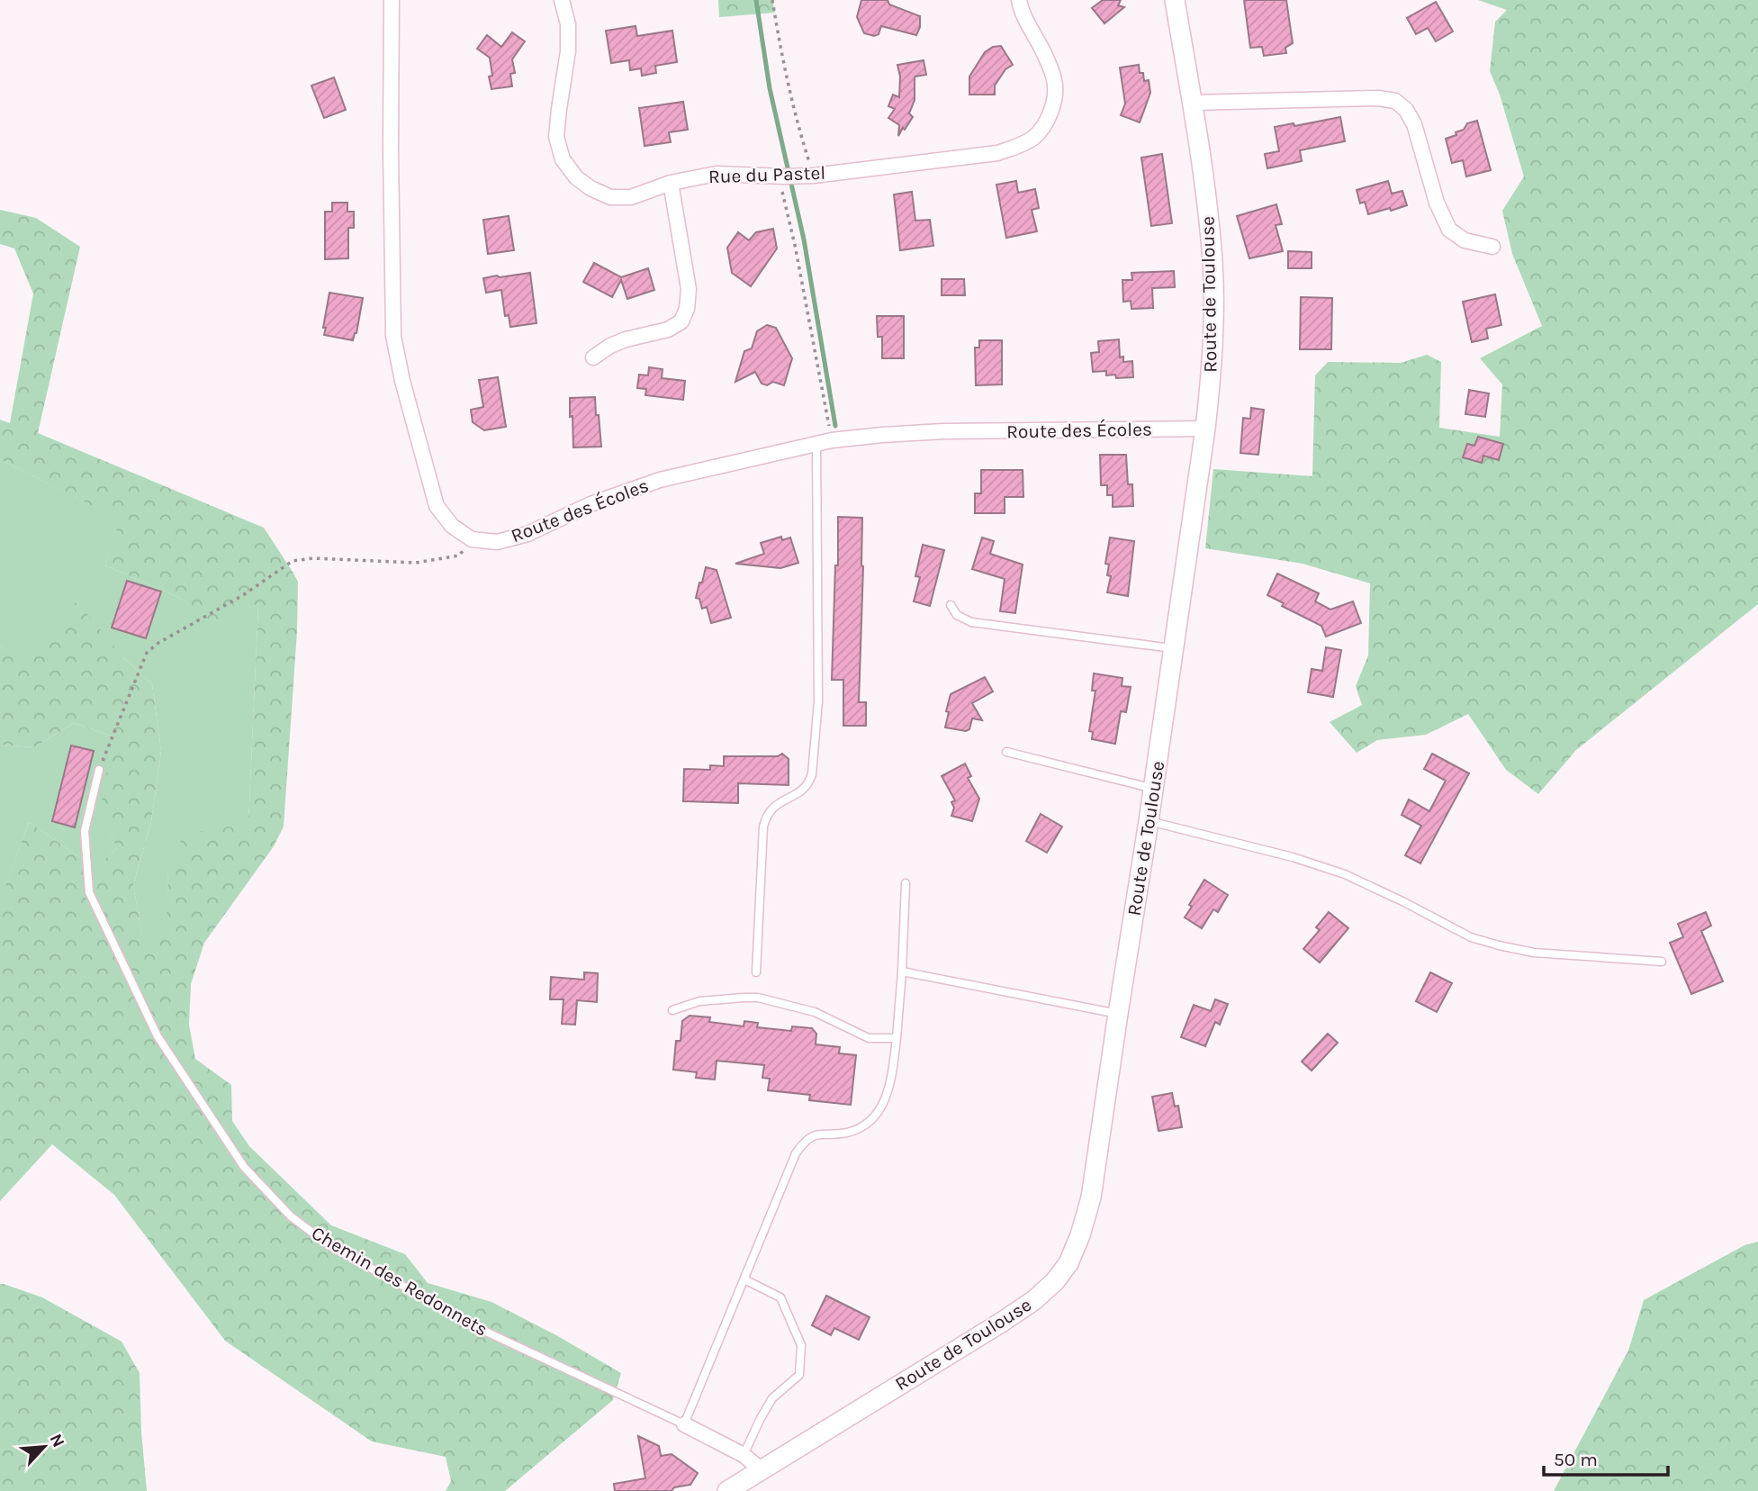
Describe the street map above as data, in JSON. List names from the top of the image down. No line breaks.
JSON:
{"streets":{"street":["Rue du Pastel","Route de Toulouse","Route des Écoles","Chemin des Redonnets"]},"crossings":[["Route de Toulouse","Route des Écoles"],["Route de Toulouse","Chemin des Redonnets"]],"scale_bar":"50 m","north":"top right"}
